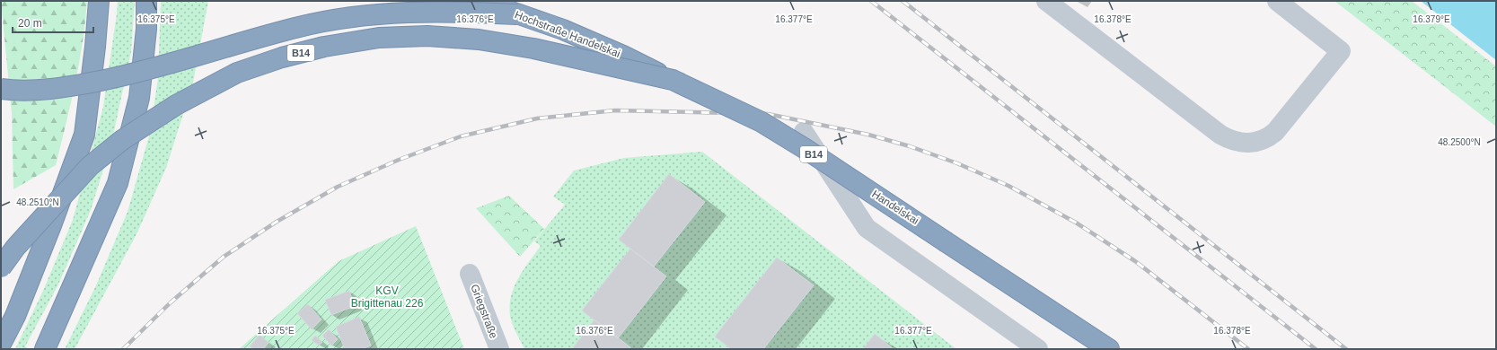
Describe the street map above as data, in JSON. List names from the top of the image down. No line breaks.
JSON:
{"streets":{"highway":["Hochstraße Handelskai","B14","Handelskai"],"street":["Griegstraße"]},"crossings":[["Hochstraße Handelskai","B14"],["Hochstraße Handelskai","Handelskai"],["B14","Handelskai"]],"parks":["KGV Brigittenau 226"],"scale_bar":"20 m","coordinates":["16.379°E","16.375°E","16.376°E","16.377°E","16.378°E","48.2500°N","48.2510°N"]}
